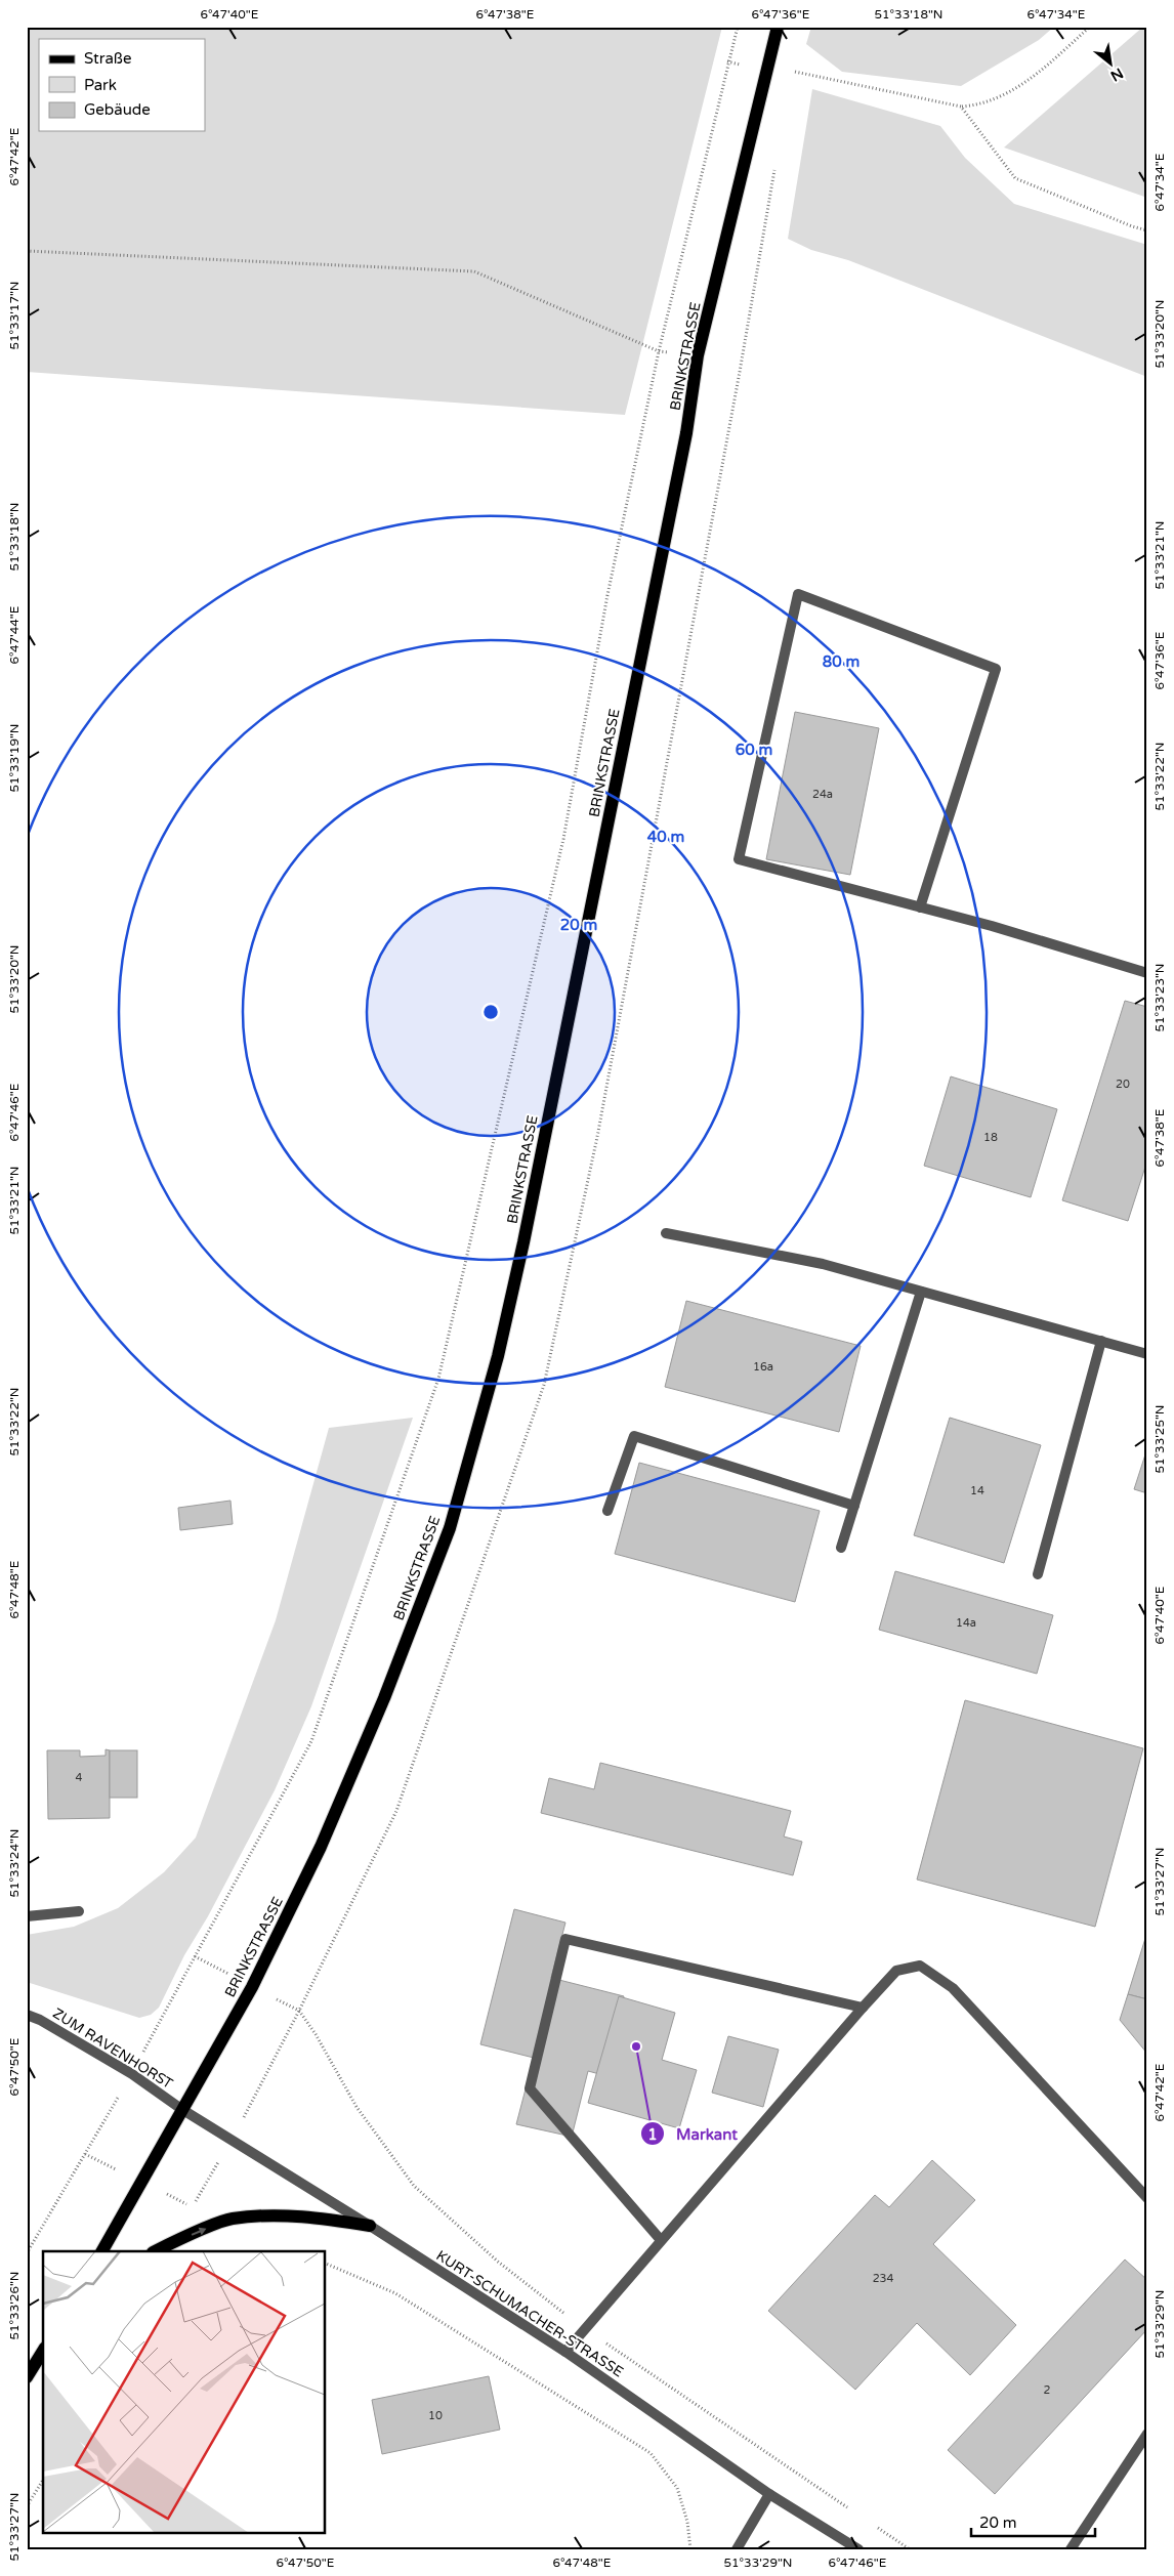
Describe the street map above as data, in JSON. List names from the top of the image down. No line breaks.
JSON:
{"streets":{"main road":["BRINKSTRASSE"],"street":["ZUM RAVENHORST","KURT-SCHUMACHER-STRASSE"]},"crossings":[["BRINKSTRASSE","ZUM RAVENHORST"],["BRINKSTRASSE","KURT-SCHUMACHER-STRASSE"],["ZUM RAVENHORST","KURT-SCHUMACHER-STRASSE"]],"places":["Markant"],"house_numbers":["24a","20","18","16a","14","14a","4","234","2","10"],"legend":["Straße","Park","Gebäude"],"scale_bar":"20 m","north":"bottom right","coordinates":["6°47'40\"E","6°47'38\"E","6°47'36\"E","51°33'18\"N","6°47'34\"E","6°47'42\"E","51°33'17\"N","51°33'20\"N","51°33'21\"N","6°47'44\"E","51°33'19\"N","51°33'22\"N","51°33'23\"N","6°47'46\"E","51°33'25\"N","6°47'48\"E","51°33'24\"N","51°33'27\"N","6°47'50\"E","51°33'26\"N","51°33'29\"N"],"rings":["80 m","60 m","40 m","20 m"]}
